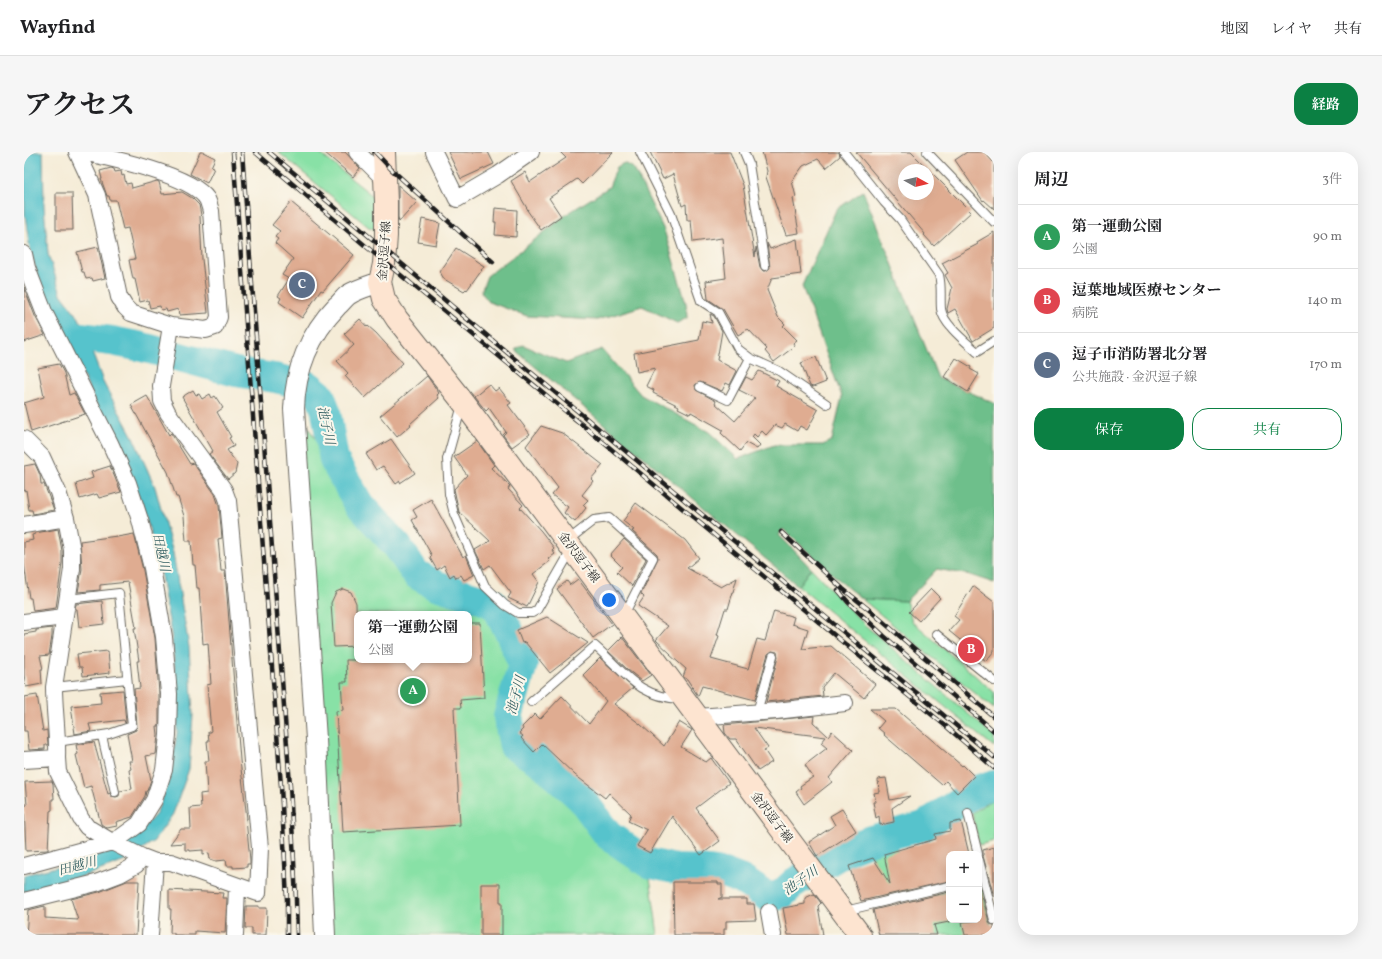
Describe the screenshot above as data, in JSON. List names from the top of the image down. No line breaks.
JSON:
{"streets":{"main road":["金沢逗子線"]},"water":["池子川","田越川"],"north":"right","page":{"header":"Wayfind","nav":["地図","レイヤ","共有"],"title":"アクセス","buttons":["経路",["保存","共有"]],"heading":["周辺","3件"],"list":[{"mark":"A","name":"第一運動公園","note":"公園","value":"90 m"},{"mark":"B","name":"逗葉地域医療センター","note":"病院","value":"140 m"},{"mark":"C","name":"逗子市消防署北分署","note":"公共施設 · 金沢逗子線","value":"170 m"}],"pins":["C","B","A"],"popup":["第一運動公園","公園"],"map_buttons":["+","−"]}}
